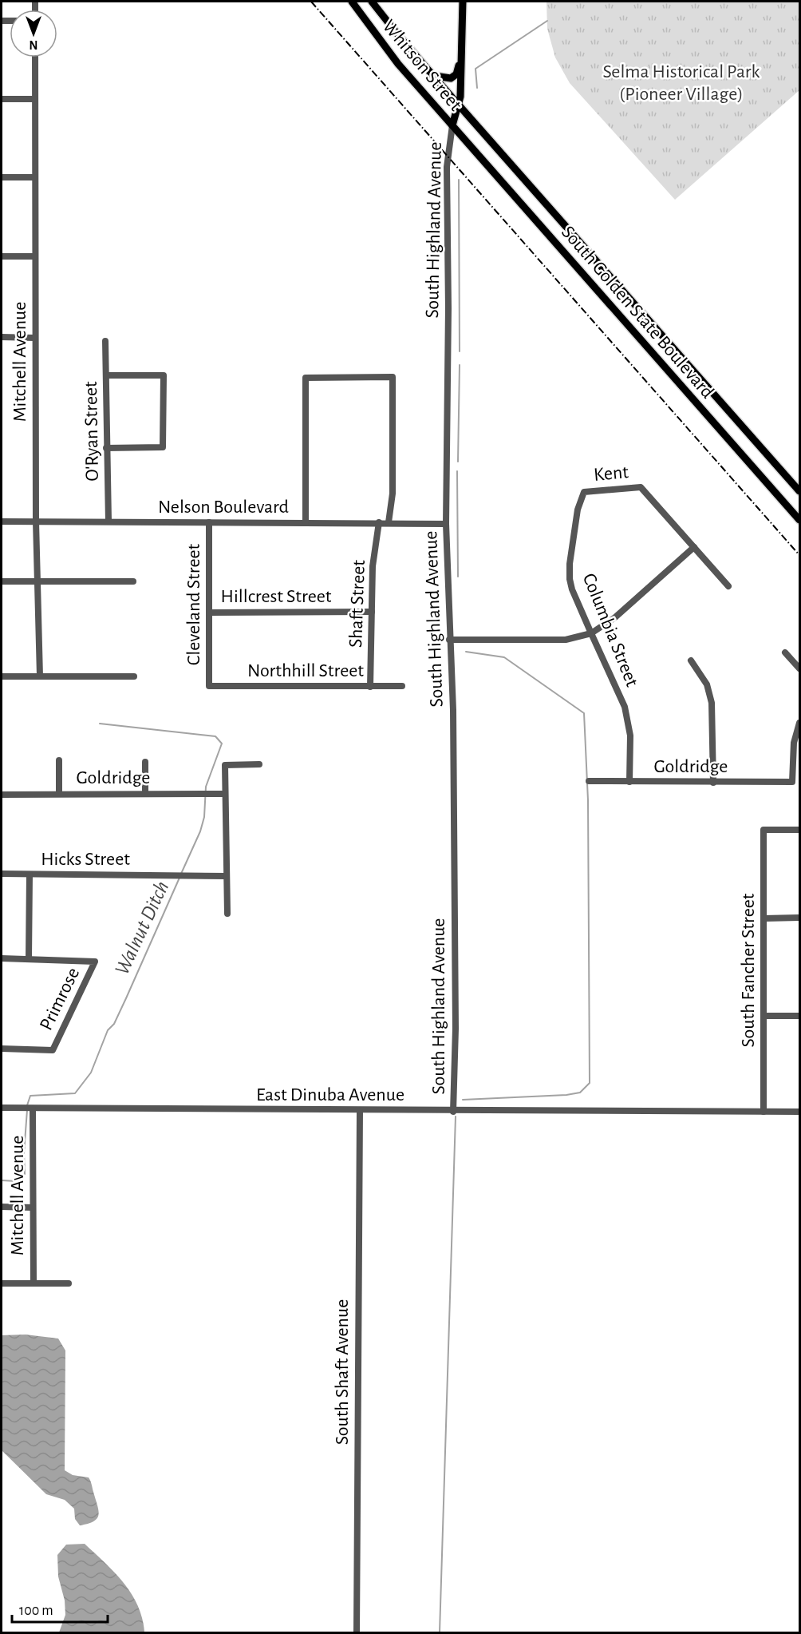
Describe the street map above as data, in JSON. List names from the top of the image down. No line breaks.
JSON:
{"streets":{"main road":["Whitson Street","South Golden State Boulevard"],"street":["South Highland Avenue","Mitchell Avenue","O'Ryan Street","Kent","Nelson Boulevard","Hillcrest Street","Shaft Street","Cleveland Street","Columbia Street","Northhill Street","Goldridge","Hicks Street","South Fancher Street","Primrose","East Dinuba Avenue","South Shaft Avenue"]},"crossings":[["Whitson Street","South Highland Avenue"],["Whitson Street","South Golden State Boulevard"],["South Highland Avenue","South Golden State Boulevard"],["South Highland Avenue","Nelson Boulevard"],["South Highland Avenue","East Dinuba Avenue"],["Mitchell Avenue","Nelson Boulevard"],["Mitchell Avenue","East Dinuba Avenue"],["O'Ryan Street","Nelson Boulevard"],["Kent","Columbia Street"],["Nelson Boulevard","Shaft Street"],["Nelson Boulevard","Cleveland Street"],["Hillcrest Street","Shaft Street"],["Hillcrest Street","Cleveland Street"],["Shaft Street","Northhill Street"],["Cleveland Street","Northhill Street"],["Columbia Street","Goldridge"],["South Fancher Street","East Dinuba Avenue"],["East Dinuba Avenue","South Shaft Avenue"]],"water":["Walnut Ditch"],"parks":["Selma Historical Park (Pioneer Village)"],"scale_bar":"100 m","north":"bottom"}
